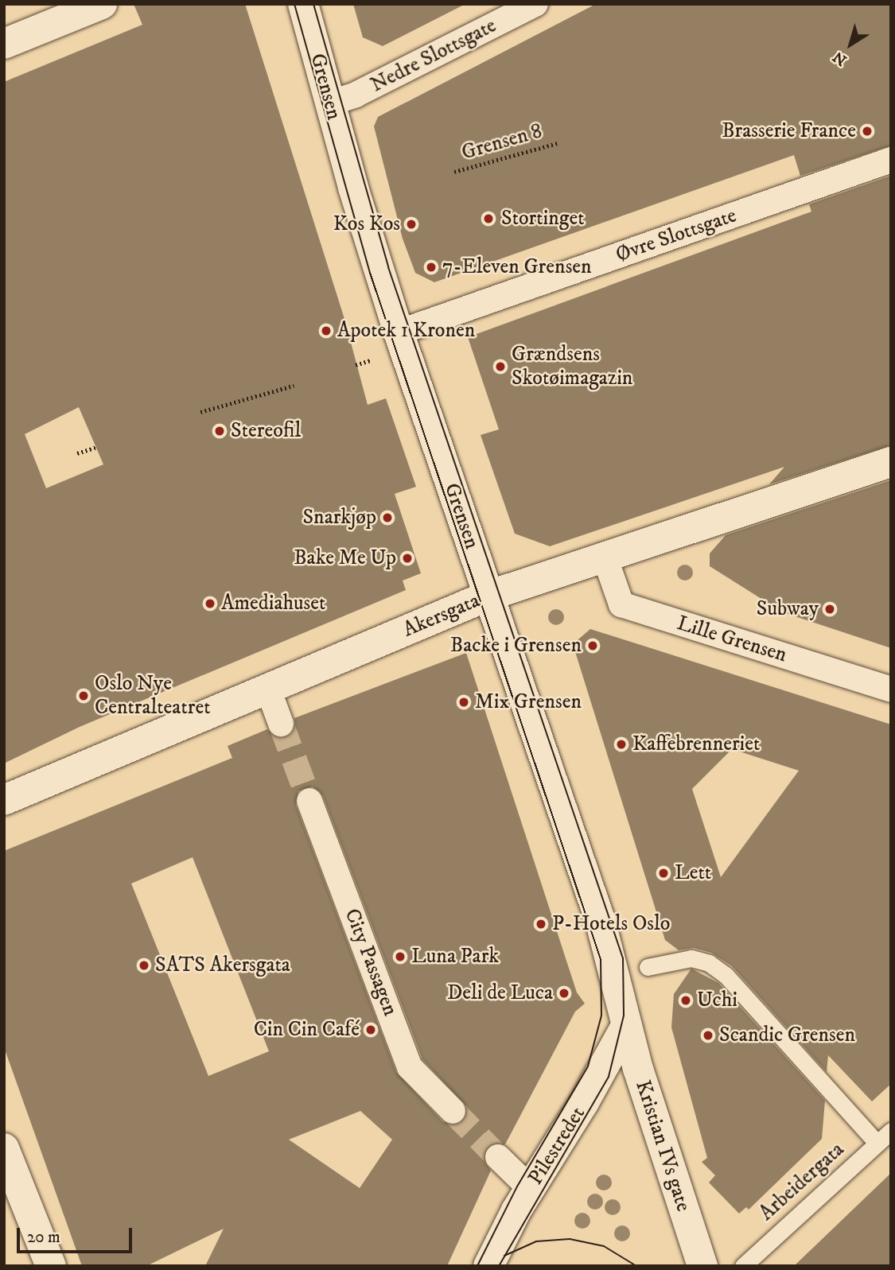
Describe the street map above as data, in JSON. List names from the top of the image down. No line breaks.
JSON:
{"streets":{"street":["Nedre Slottsgate","Grensen","Øvre Slottsgate","Akersgata","Lille Grensen","City Passagen","Pilestredet","Kristian IVs gate"],"lane":["Arbeidergata"],"path":["Grensen 8"]},"crossings":[["Nedre Slottsgate","Grensen"],["Grensen","Øvre Slottsgate"],["Grensen","Akersgata"],["Grensen","Pilestredet"],["Grensen","Kristian IVs gate"],["Akersgata","Lille Grensen"],["Pilestredet","Kristian IVs gate"]],"places":["Brasserie France","Stortinget","Kos Kos","7-Eleven Grensen","Apotek 1 Kronen","Grændsens Skotøimagazin","Stereofil","Snarkjøp","Bake Me Up","Amediahuset","Subway","Backe i Grensen","Oslo Nye Centralteatret","Mix Grensen","Kaffebrenneriet","Lett","P-Hotels Oslo","Luna Park","SATS Akersgata","Deli de Luca","Uchi","Cin Cin Café","Scandic Grensen"],"scale_bar":"20 m","north":"bottom left"}
